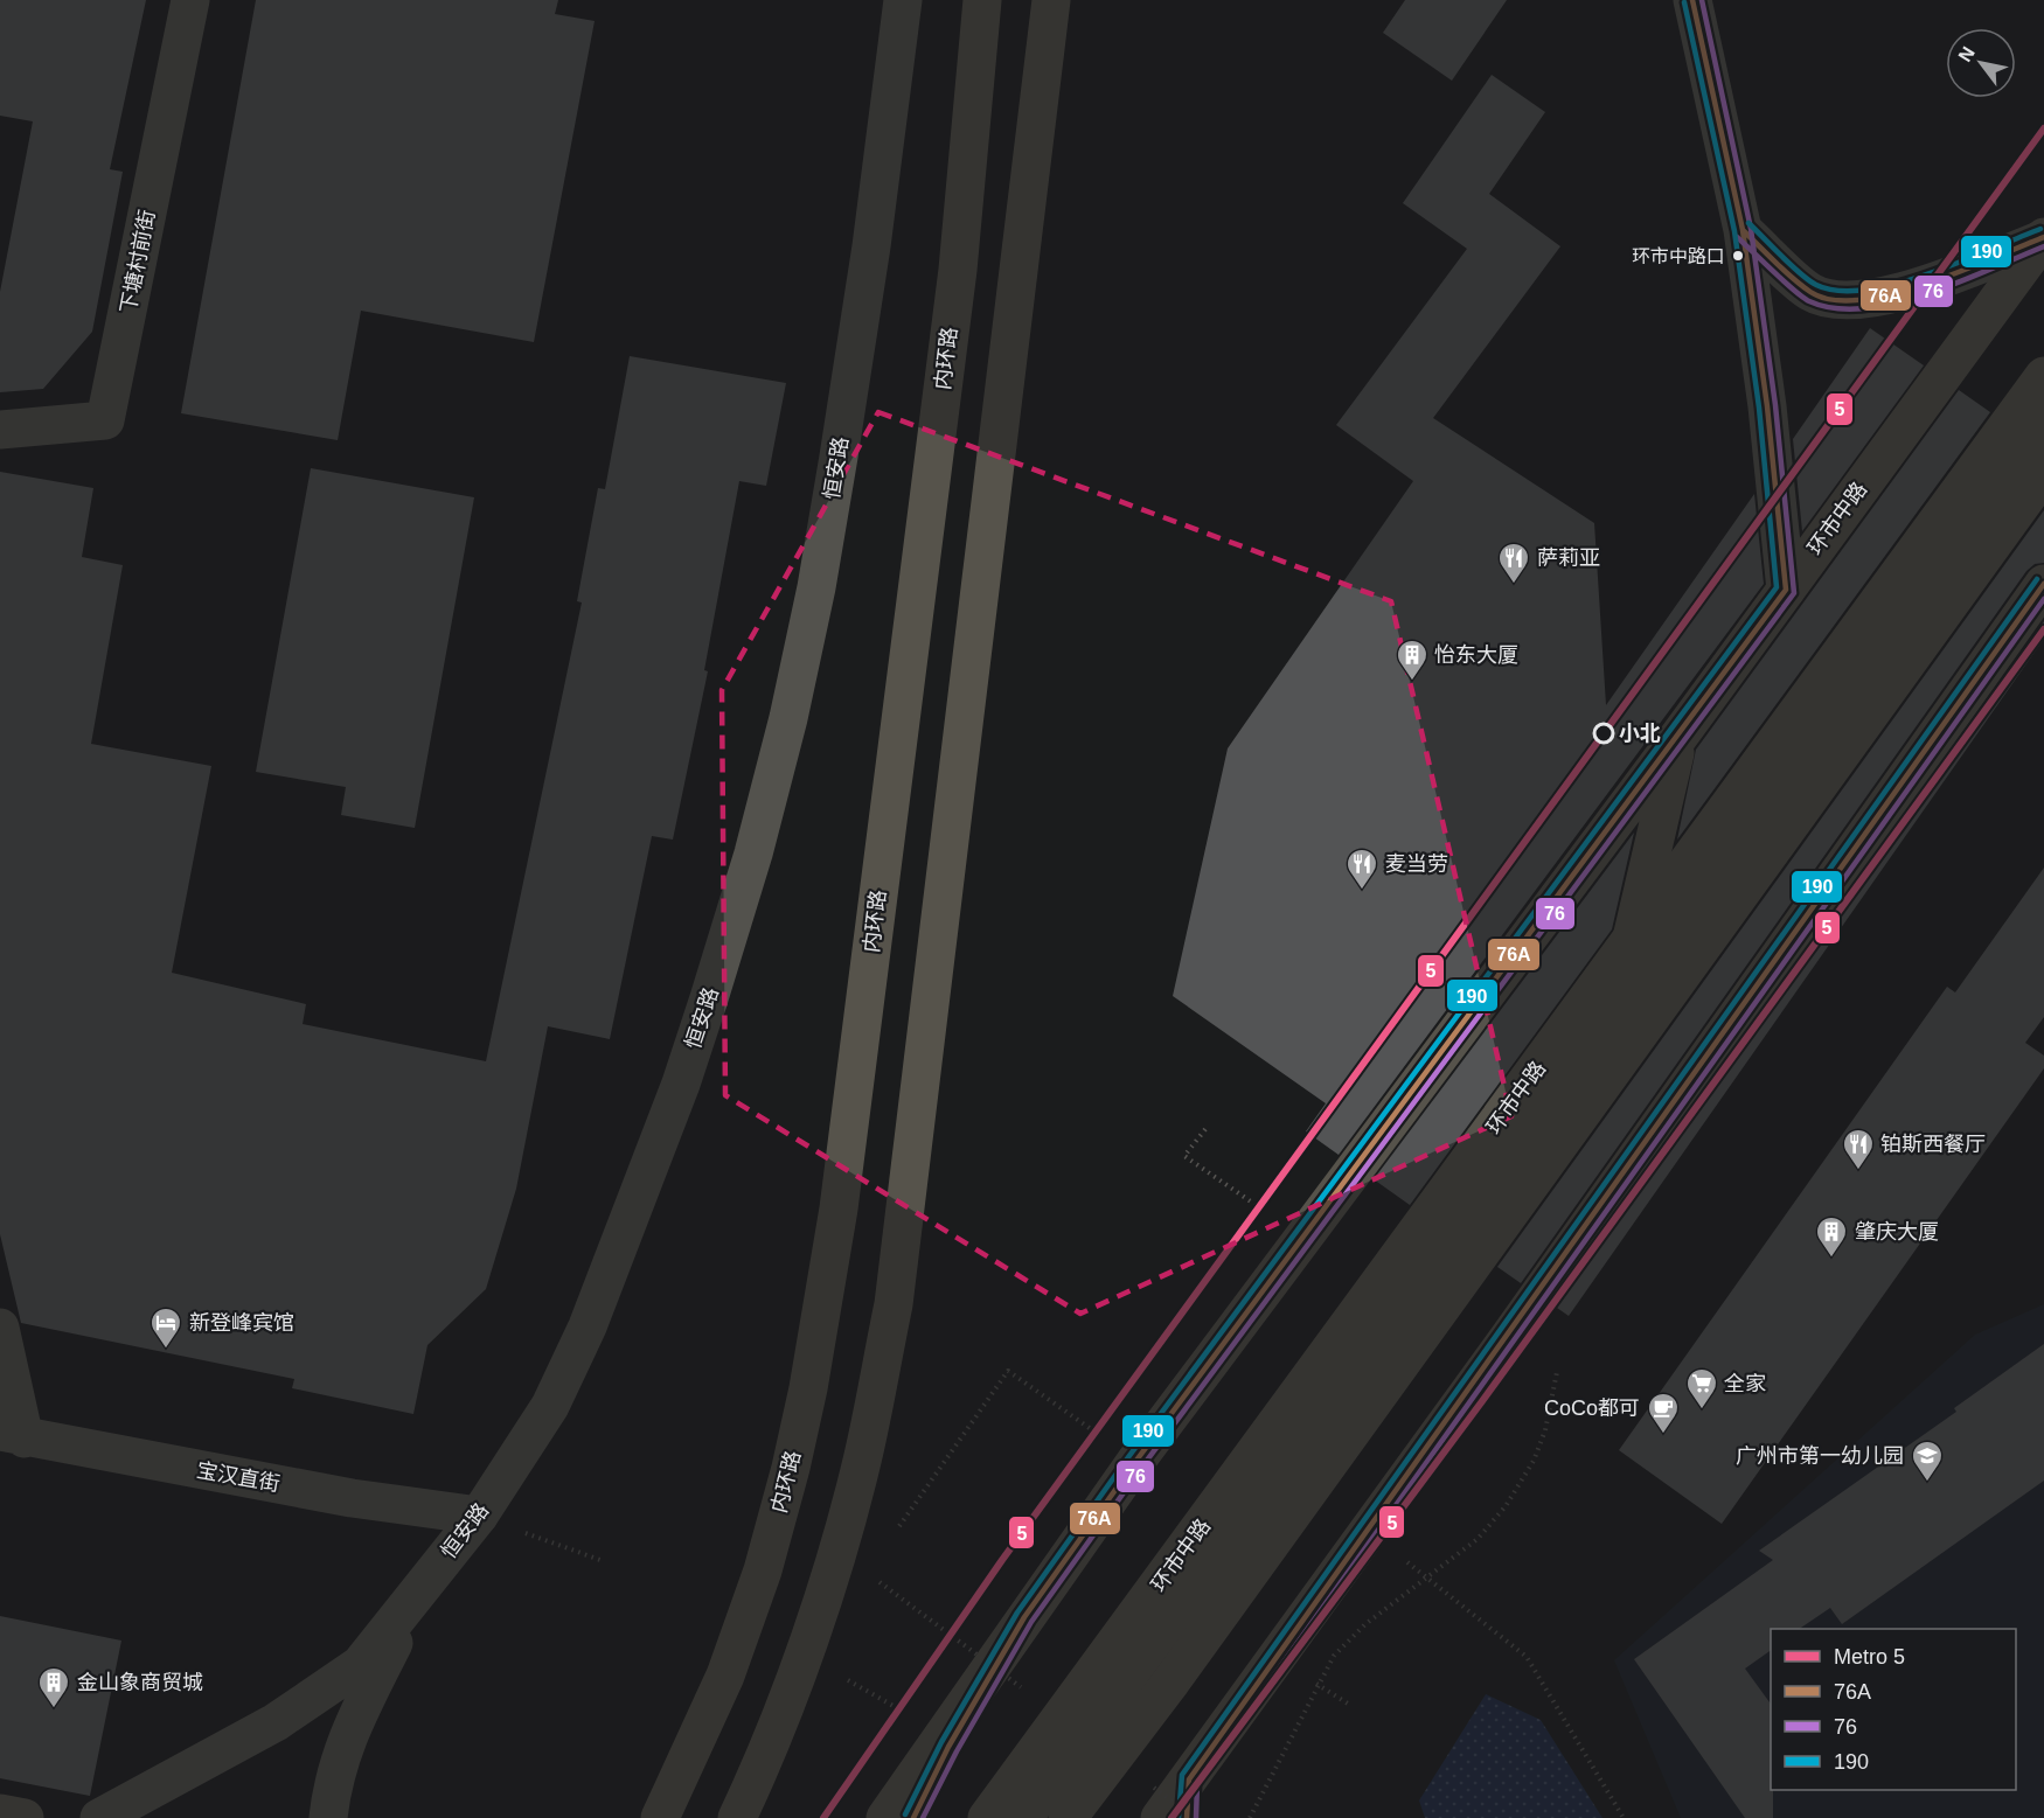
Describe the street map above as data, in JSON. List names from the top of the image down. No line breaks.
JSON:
{"streets":{"highway":["内环路","环市中路"],"street":["下塘村前街","恒安路","宝汉直街"]},"crossings":[["恒安路","宝汉直街"]],"places":{"other":["环市中路口","小北"],"restaurant":["萨莉亚","麦当劳","铂斯西餐厅"],"building":["怡东大厦","肇庆大厦","金山象商贸城"],"hotel":["新登峰宾馆"],"supermarket":["全家"],"cafe":["CoCo都可"],"school or university":["广州市第一幼儿园"]},"lines":["transit line 76A","transit line 76","transit line 190","metro line 5"],"legend":["Metro 5","76A","76","190"],"north":"top left"}
